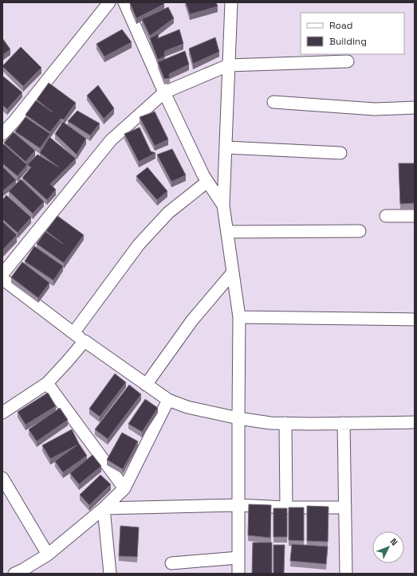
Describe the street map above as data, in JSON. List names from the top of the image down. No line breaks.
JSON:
{"legend":["Road","Building"],"north":"top right"}
